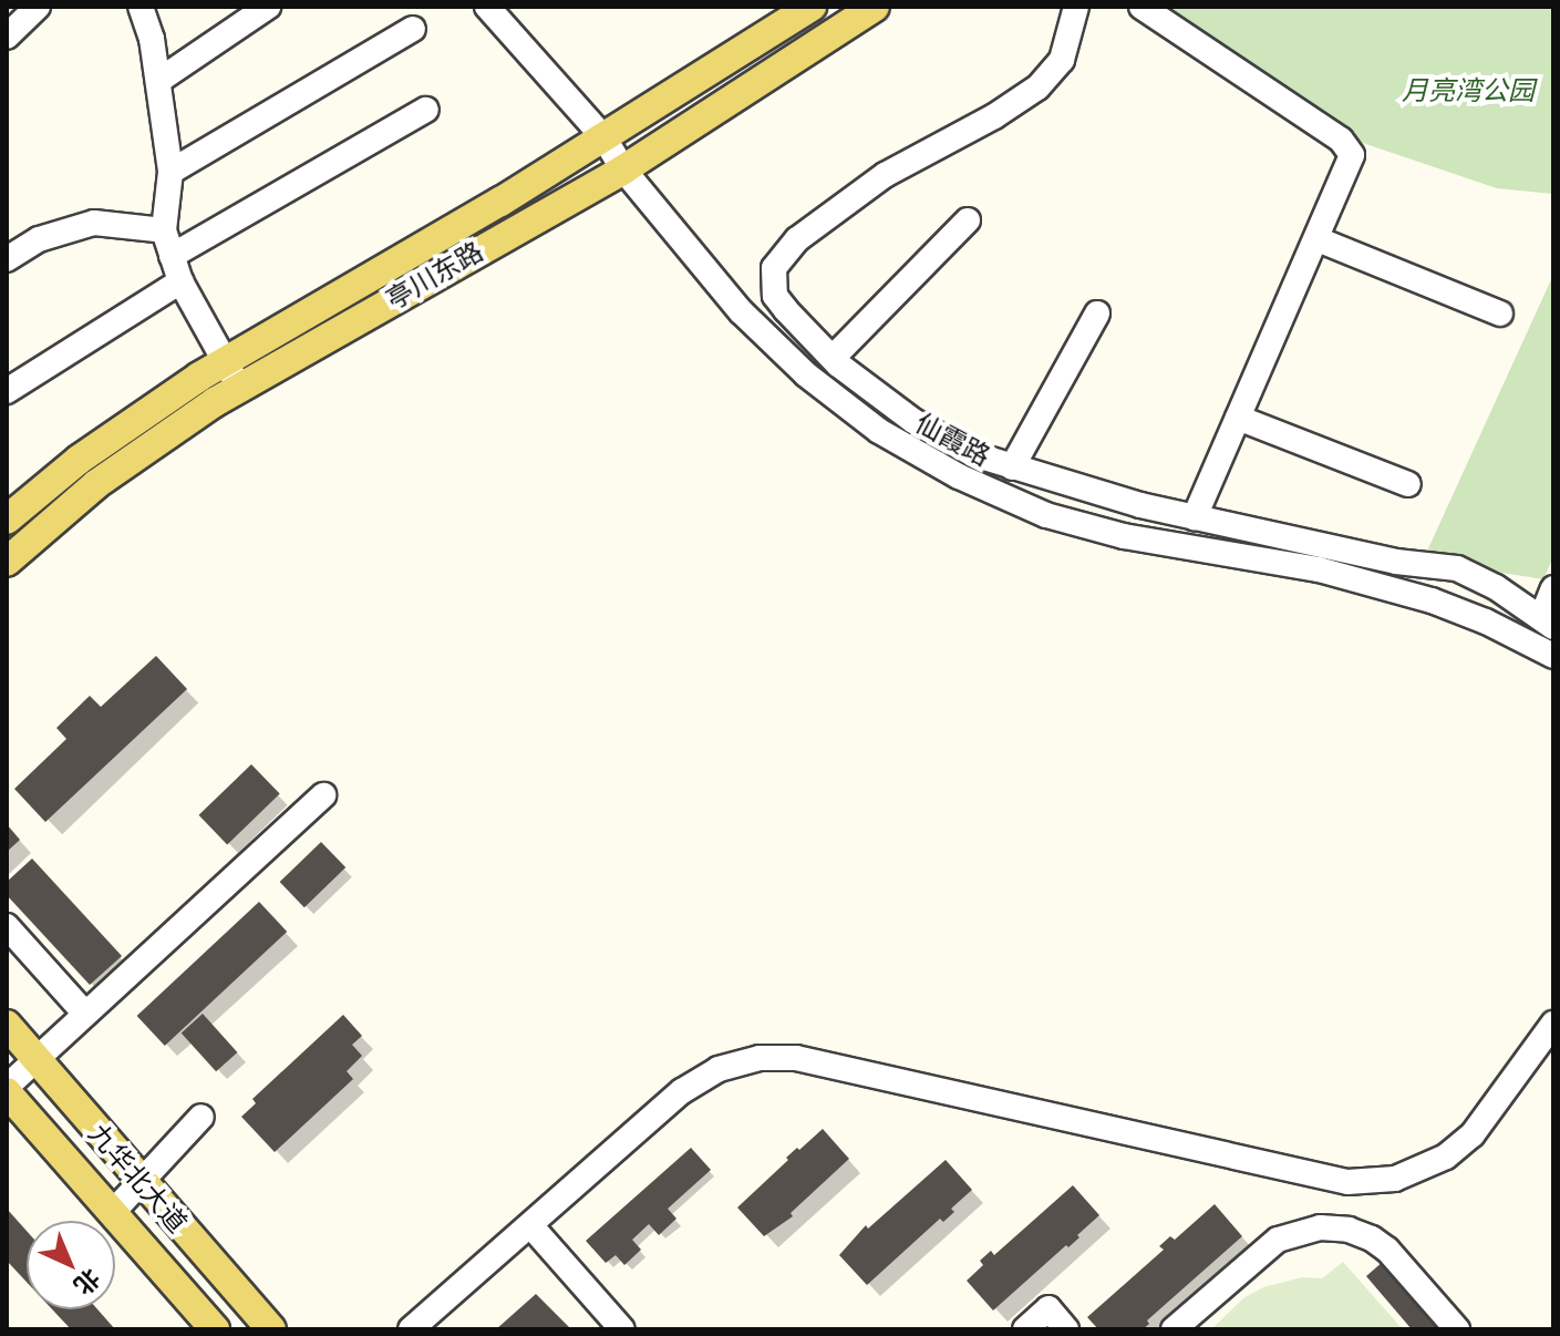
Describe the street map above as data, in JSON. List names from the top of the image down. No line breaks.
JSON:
{"streets":{"main road":["亭川东路","九华北大道"],"street":["仙霞路"]},"crossings":[["亭川东路","仙霞路"]],"parks":["月亮湾公园"],"north":"bottom right"}
